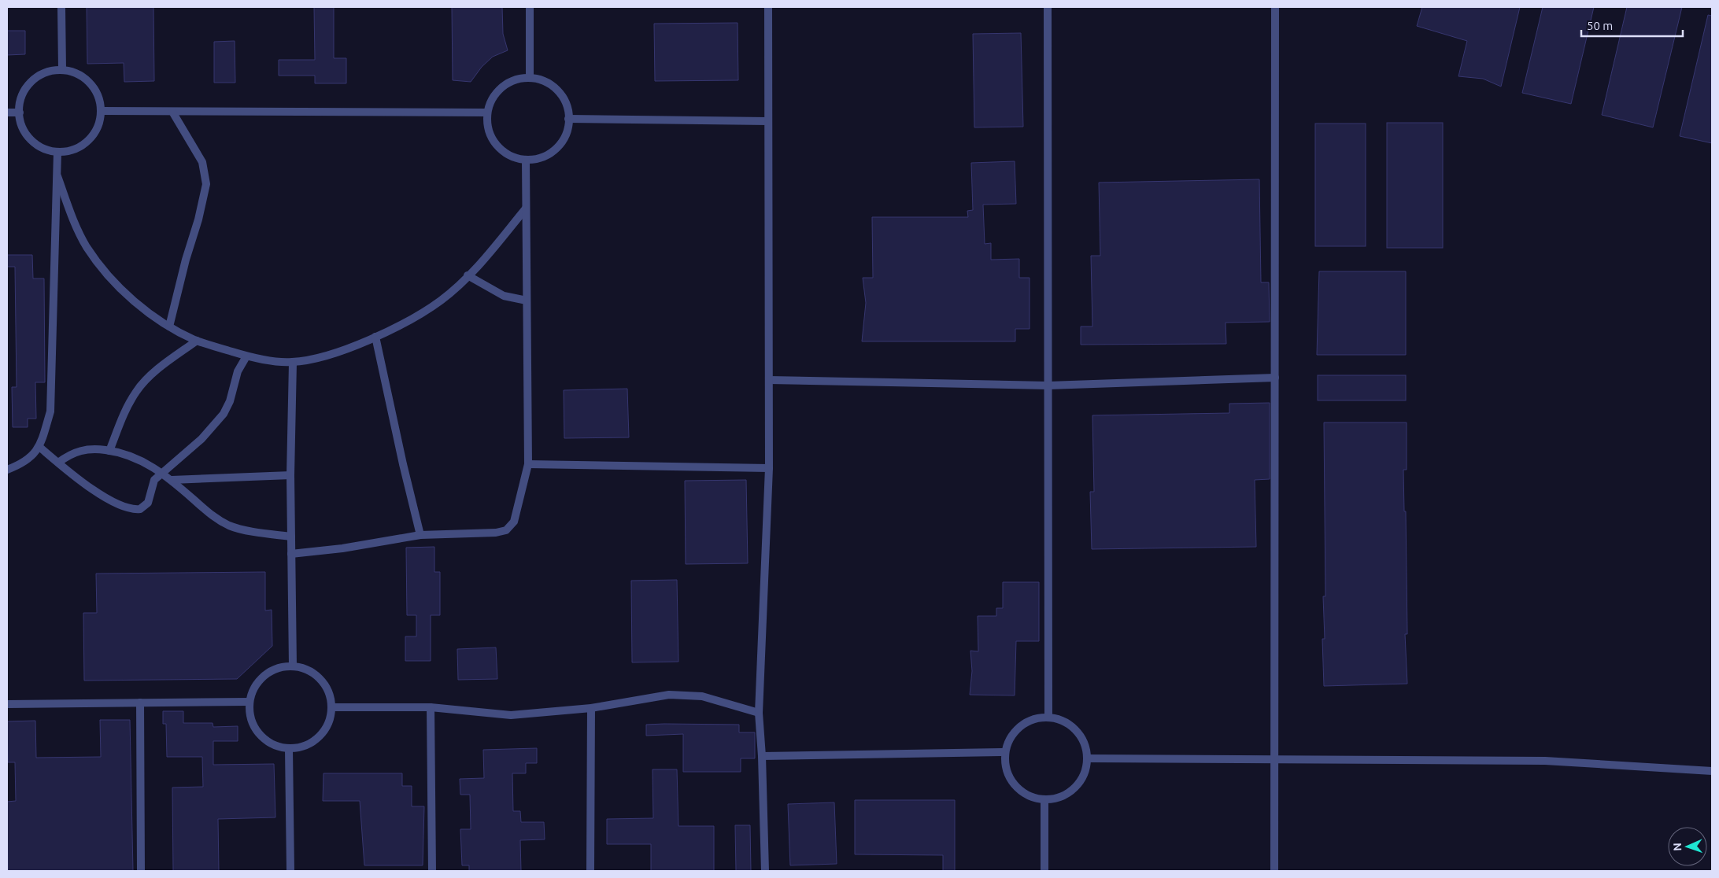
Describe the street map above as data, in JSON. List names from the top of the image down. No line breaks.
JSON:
{"scale_bar":"50 m","north":"left"}
